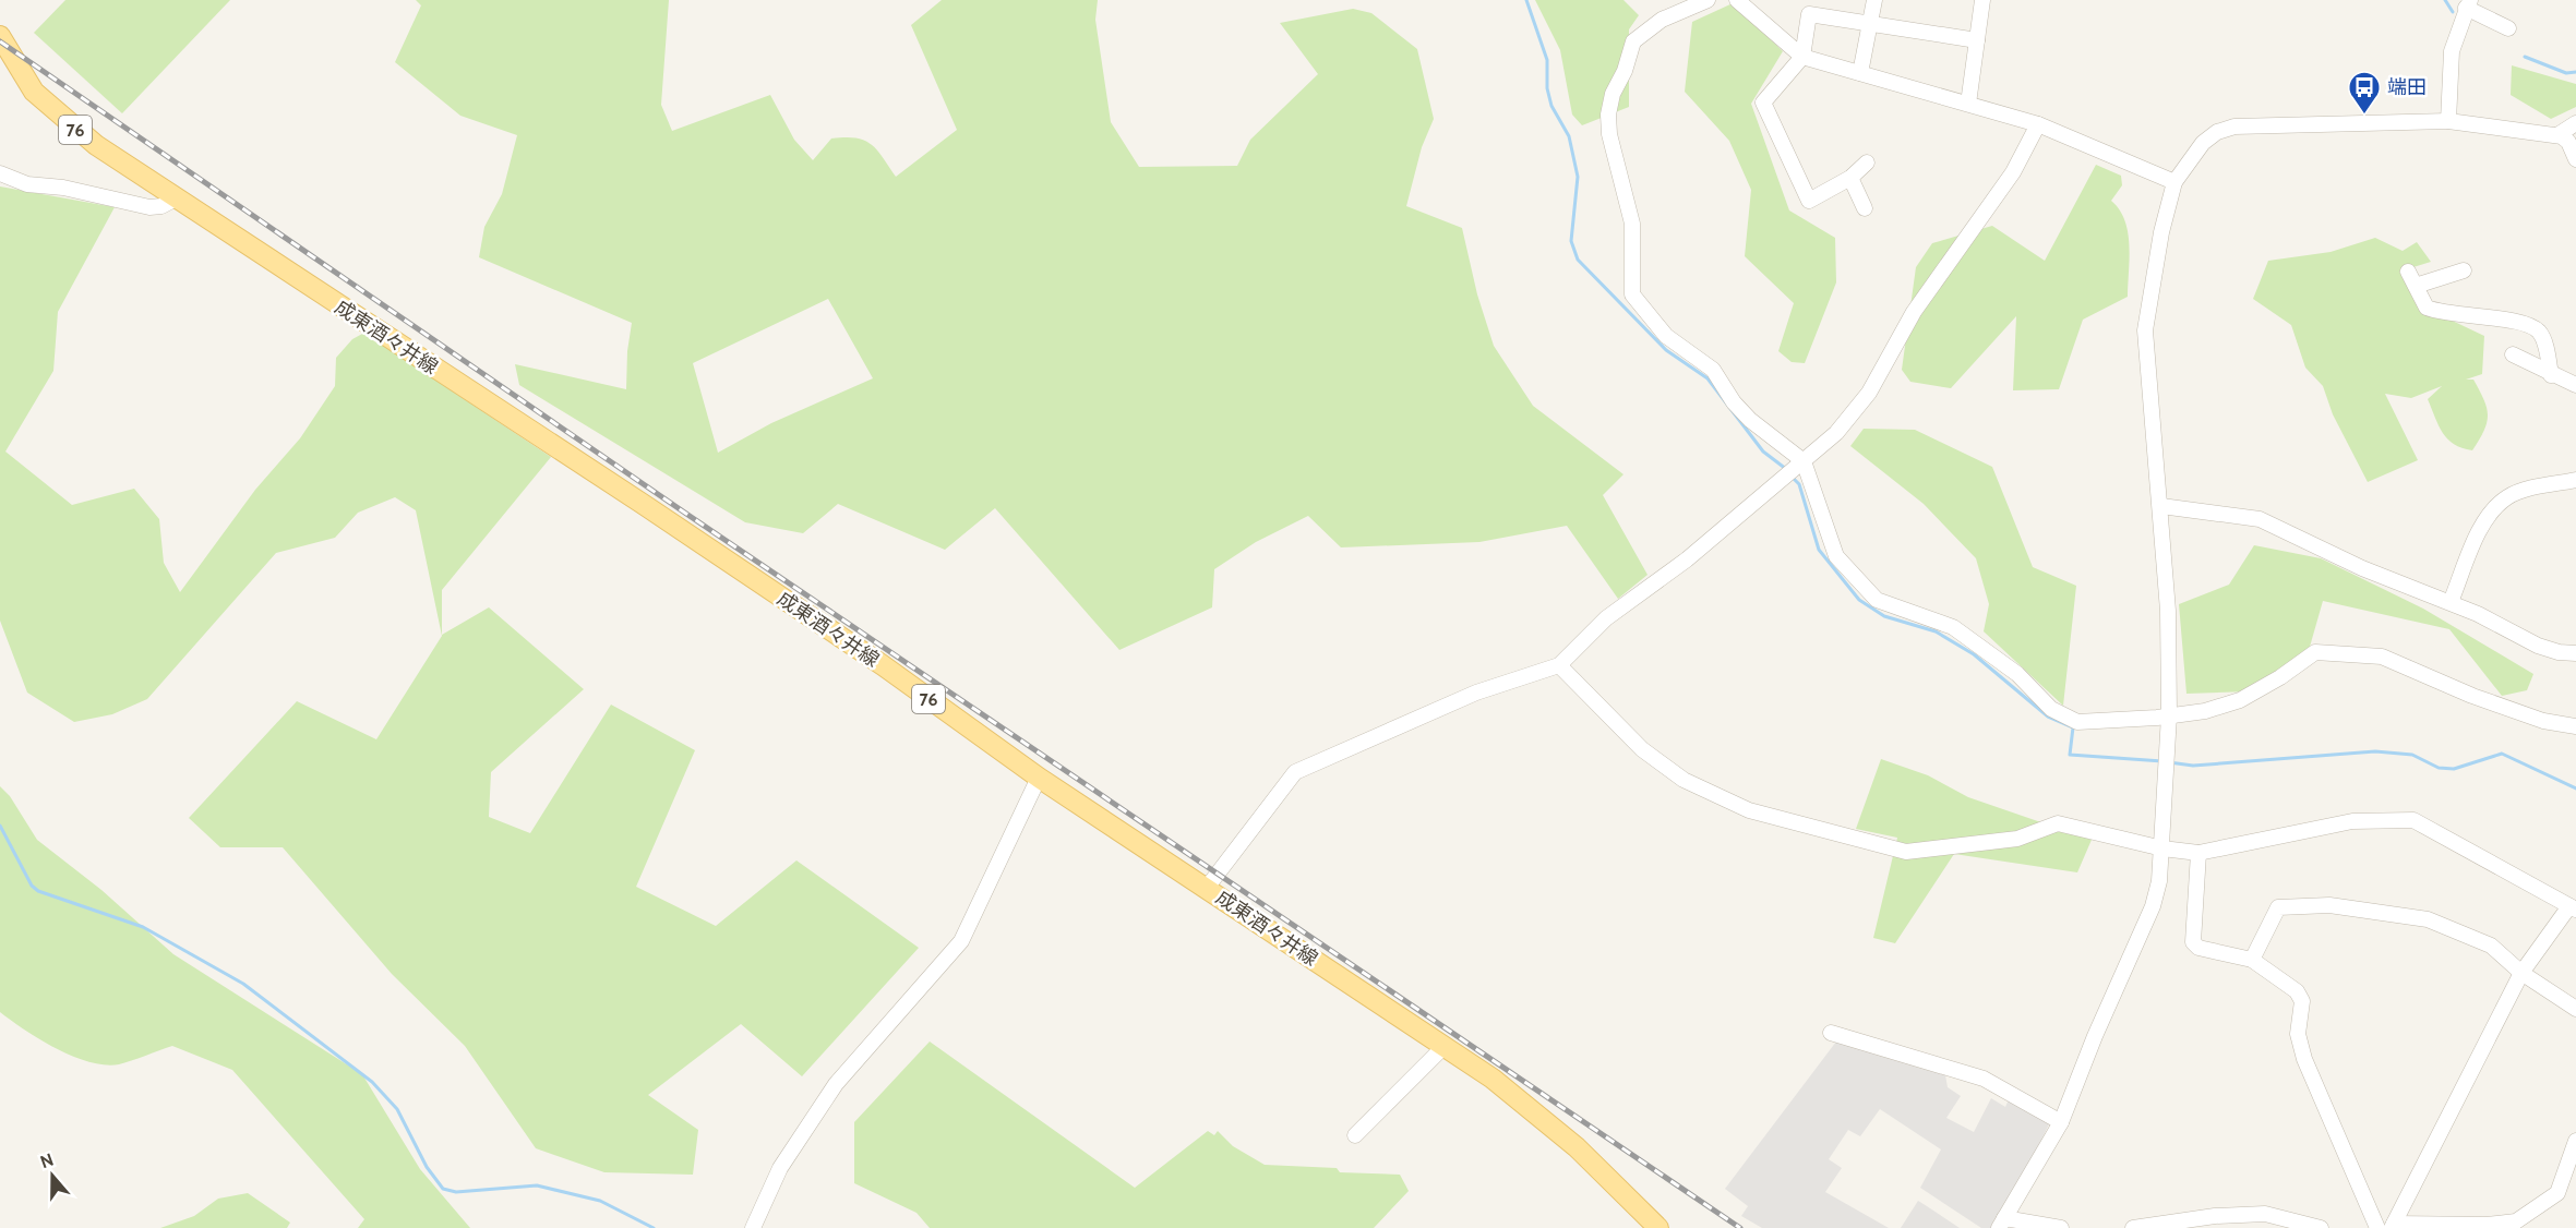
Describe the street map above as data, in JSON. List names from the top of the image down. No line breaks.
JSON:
{"streets":{"main road":["76","成東酒々井線"]},"places":{"bus stop":["端田"]},"north":"top"}
